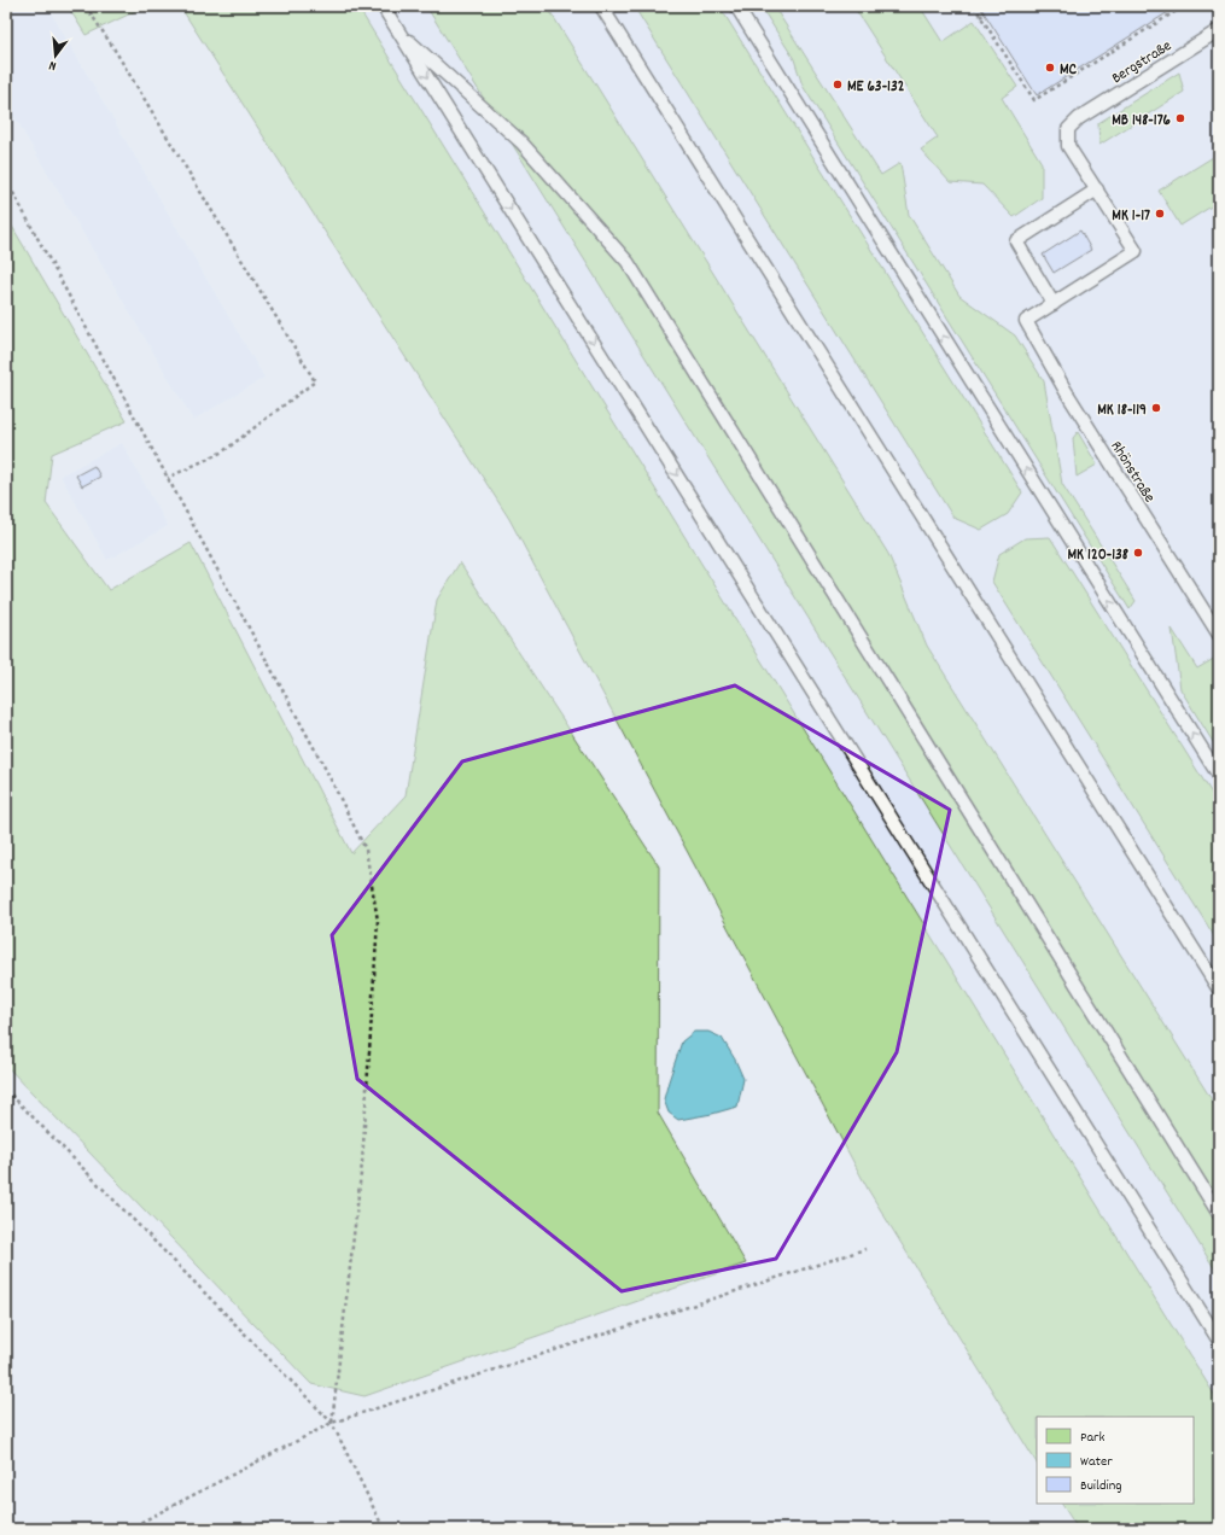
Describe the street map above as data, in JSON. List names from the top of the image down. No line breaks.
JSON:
{"streets":{"lane":["Bergstraße","Rhönstraße"]},"places":["MC","ME 63-132","MB 148-176","MK 1-17","MK 18-119","MK 120-138"],"legend":["Park","Water","Building"],"north":"bottom"}
